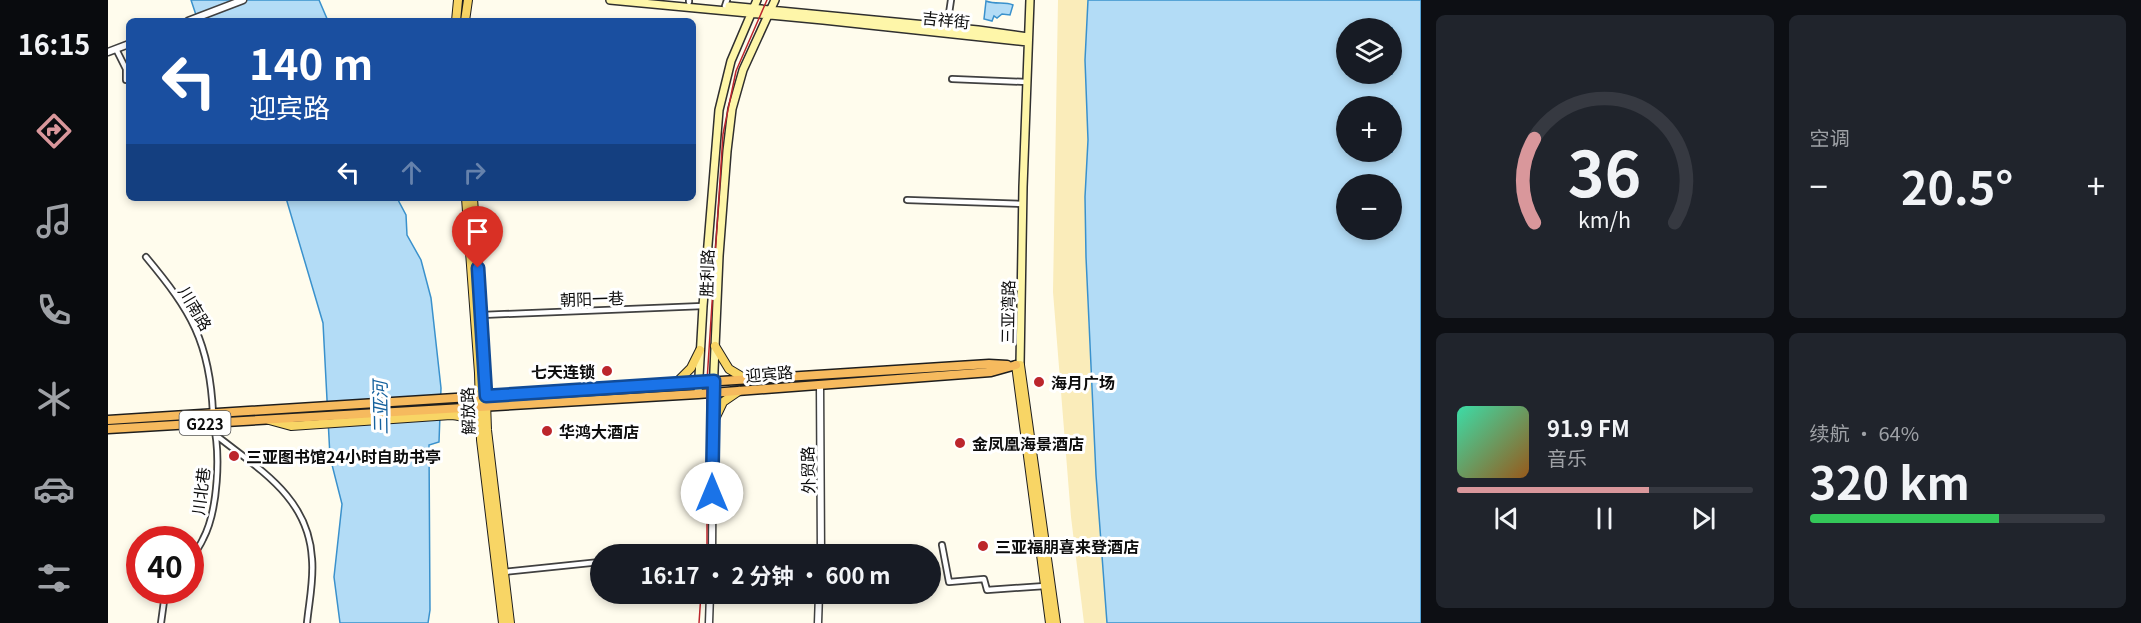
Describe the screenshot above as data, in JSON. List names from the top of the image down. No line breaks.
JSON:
{"streets":{"highway":["迎宾路","G223"],"main road":["吉祥街","胜利路","三亚湾路","解放路"],"street":["朝阳一巷","川南路","外贸路","川北巷"]},"crossings":[["吉祥街","胜利路"],["吉祥街","三亚湾路"],["胜利路","朝阳一巷"],["胜利路","迎宾路"],["朝阳一巷","解放路"],["川南路","G223"],["川南路","川北巷"],["三亚湾路","迎宾路"],["迎宾路","解放路"],["迎宾路","G223"],["迎宾路","外贸路"],["G223","川北巷"]],"water":["三亚河"],"places":["七天连锁","海月广场","华鸿大酒店","金凤凰海景酒店","三亚图书馆24小时自助书亭","三亚福朋喜来登酒店"],"page":{"tabs":"16:15","tile":["空调",["续航 · 64%","320 km"]],"map_buttons":["+","−"],"turn":["140 m","迎宾路"],"heat":["−","20.5°","+"],"song":["91.9 FM","音乐"],"limit":"40","trip":"16:17 · 2 分钟 · 600 m","gauge":["36","km/h"]}}
